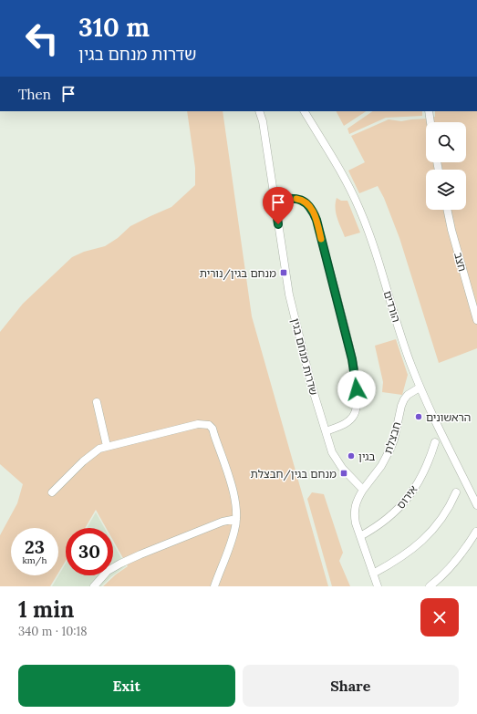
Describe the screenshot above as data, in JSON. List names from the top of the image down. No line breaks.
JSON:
{"streets":{"street":["חצב","הורדים","שדרות מנחם בגין","חבצלת","אירוס"]},"crossings":[["הורדים","חבצלת"],["שדרות מנחם בגין","חבצלת"]],"places":{"transit":["מנחם בגין/נורית","מנחם בגין/חבצלת"],"other":["הראשונים","בגין"]},"page":{"turn":["310 m","שדרות מנחם בגין"],"then":"Then","speed":"23 km/h","limit":"30","heading":["1 min","340 m · 10:18"],"buttons":["Exit","Share"]}}
